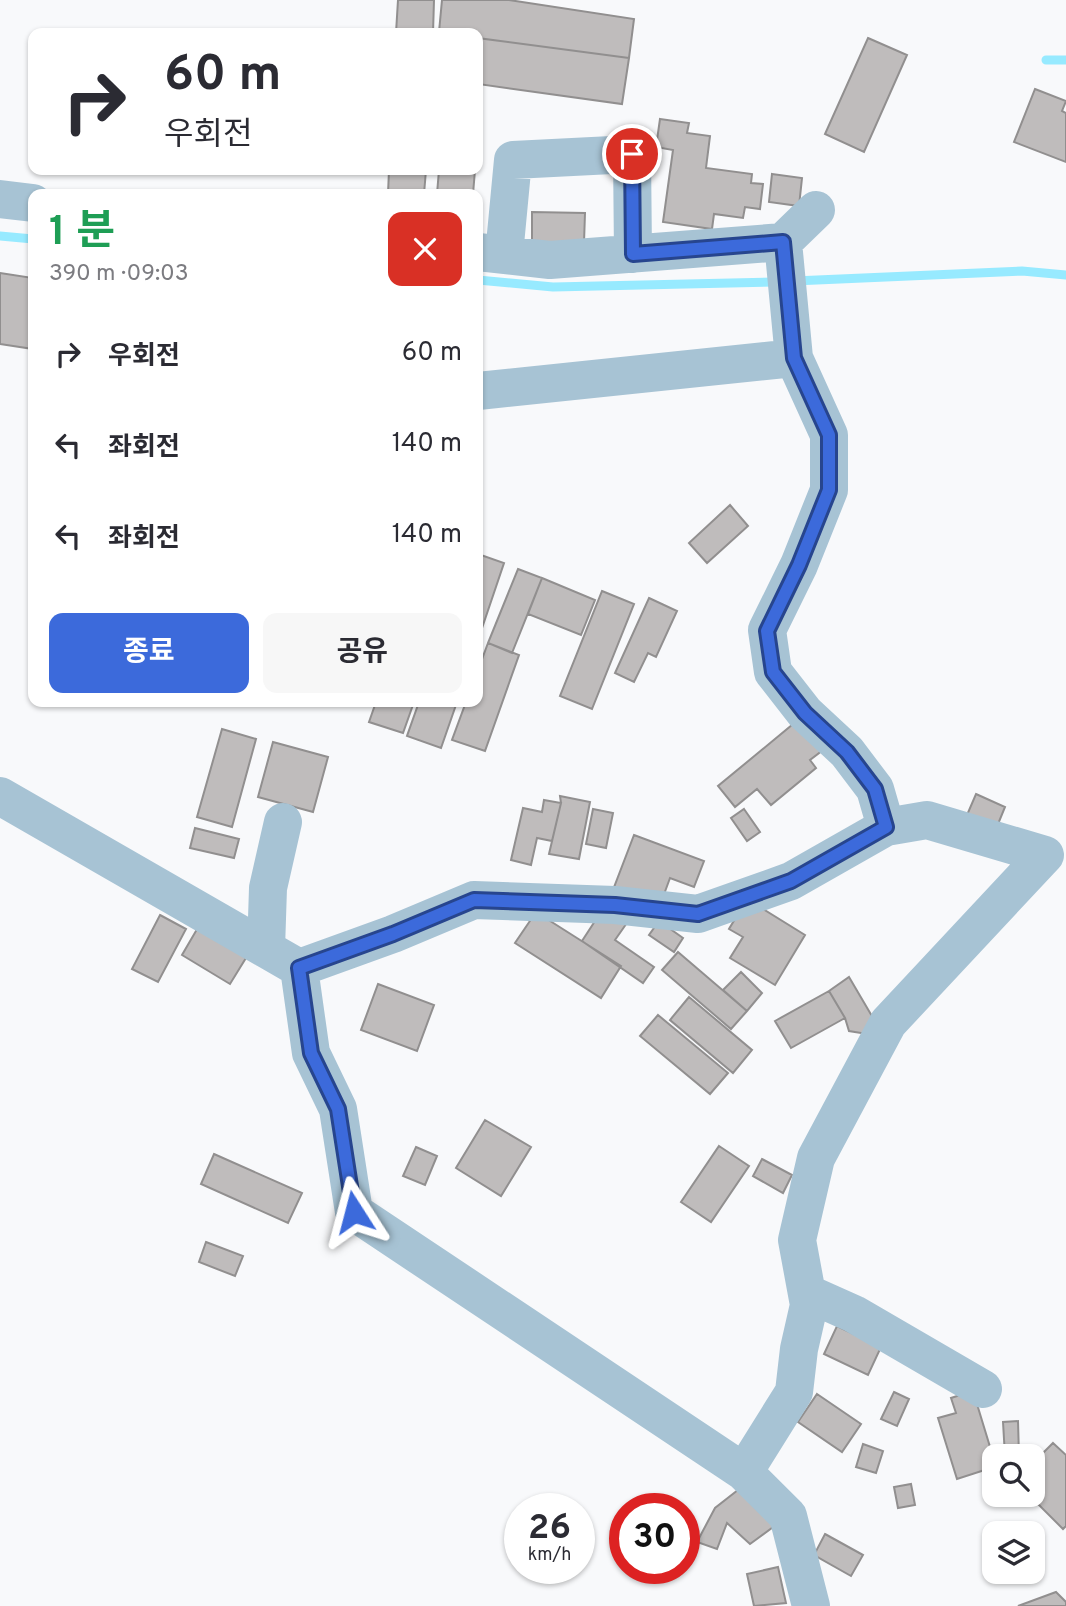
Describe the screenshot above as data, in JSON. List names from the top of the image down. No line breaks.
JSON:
{"page":{"turn":["60 m","우회전"],"heading":["1 분","390 m · 09:03"],"list":[{"name":"우회전","value":"60 m"},{"name":"좌회전","value":"140 m"},{"name":"좌회전","value":"140 m"}],"buttons":["종료","공유"],"speed":"26 km/h","limit":"30"}}
